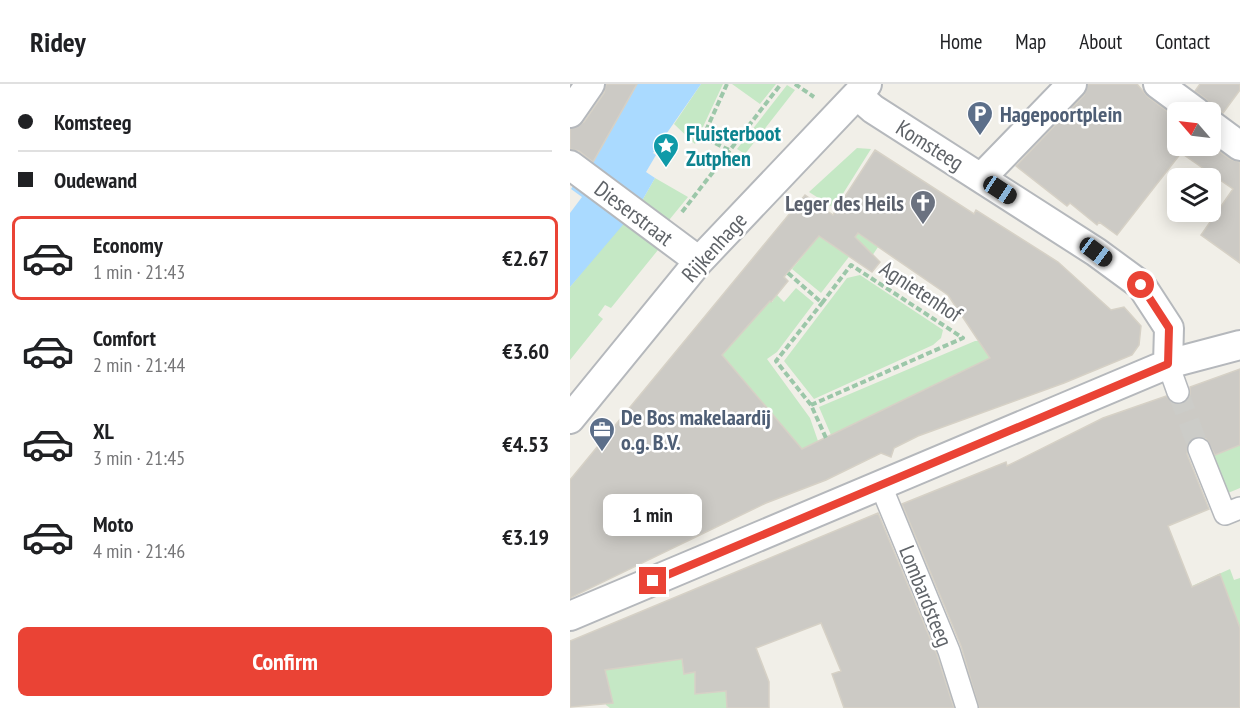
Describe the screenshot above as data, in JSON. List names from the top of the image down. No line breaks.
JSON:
{"streets":{"street":["Komsteeg","Dieserstraat","Rijkenhage","Lombardsteeg"],"path":["Agnietenhof"]},"crossings":[["Komsteeg","Rijkenhage"],["Dieserstraat","Rijkenhage"]],"places":{"parking":["Hagepoortplein"],"place":["Fluisterboot Zutphen"],"church":["Leger des Heils"],"office":["De Bos makelaardij o.g. B.V."]},"north":"top left","page":{"header":"Ridey","nav":["Home","Map","About","Contact"],"banner":["Komsteeg","Oudewand"],"list":[{"name":"Economy","note":"1 min · 21:43","value":"€2.67"},{"name":"Comfort","note":"2 min · 21:44","value":"€3.60"},{"name":"XL","note":"3 min · 21:45","value":"€4.53"},{"name":"Moto","note":"4 min · 21:46","value":"€3.19"}],"bubble":"1 min","buttons":"Confirm"}}
